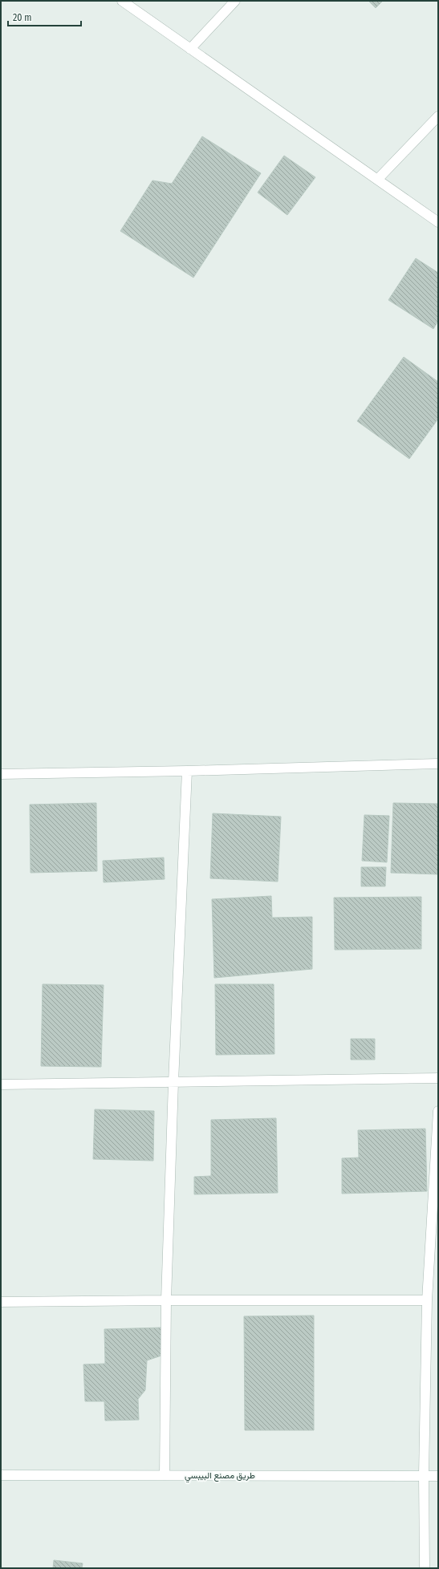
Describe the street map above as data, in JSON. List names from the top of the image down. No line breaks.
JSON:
{"streets":{"street":["طريق مصنع البيبسي"]},"scale_bar":"20 m"}
